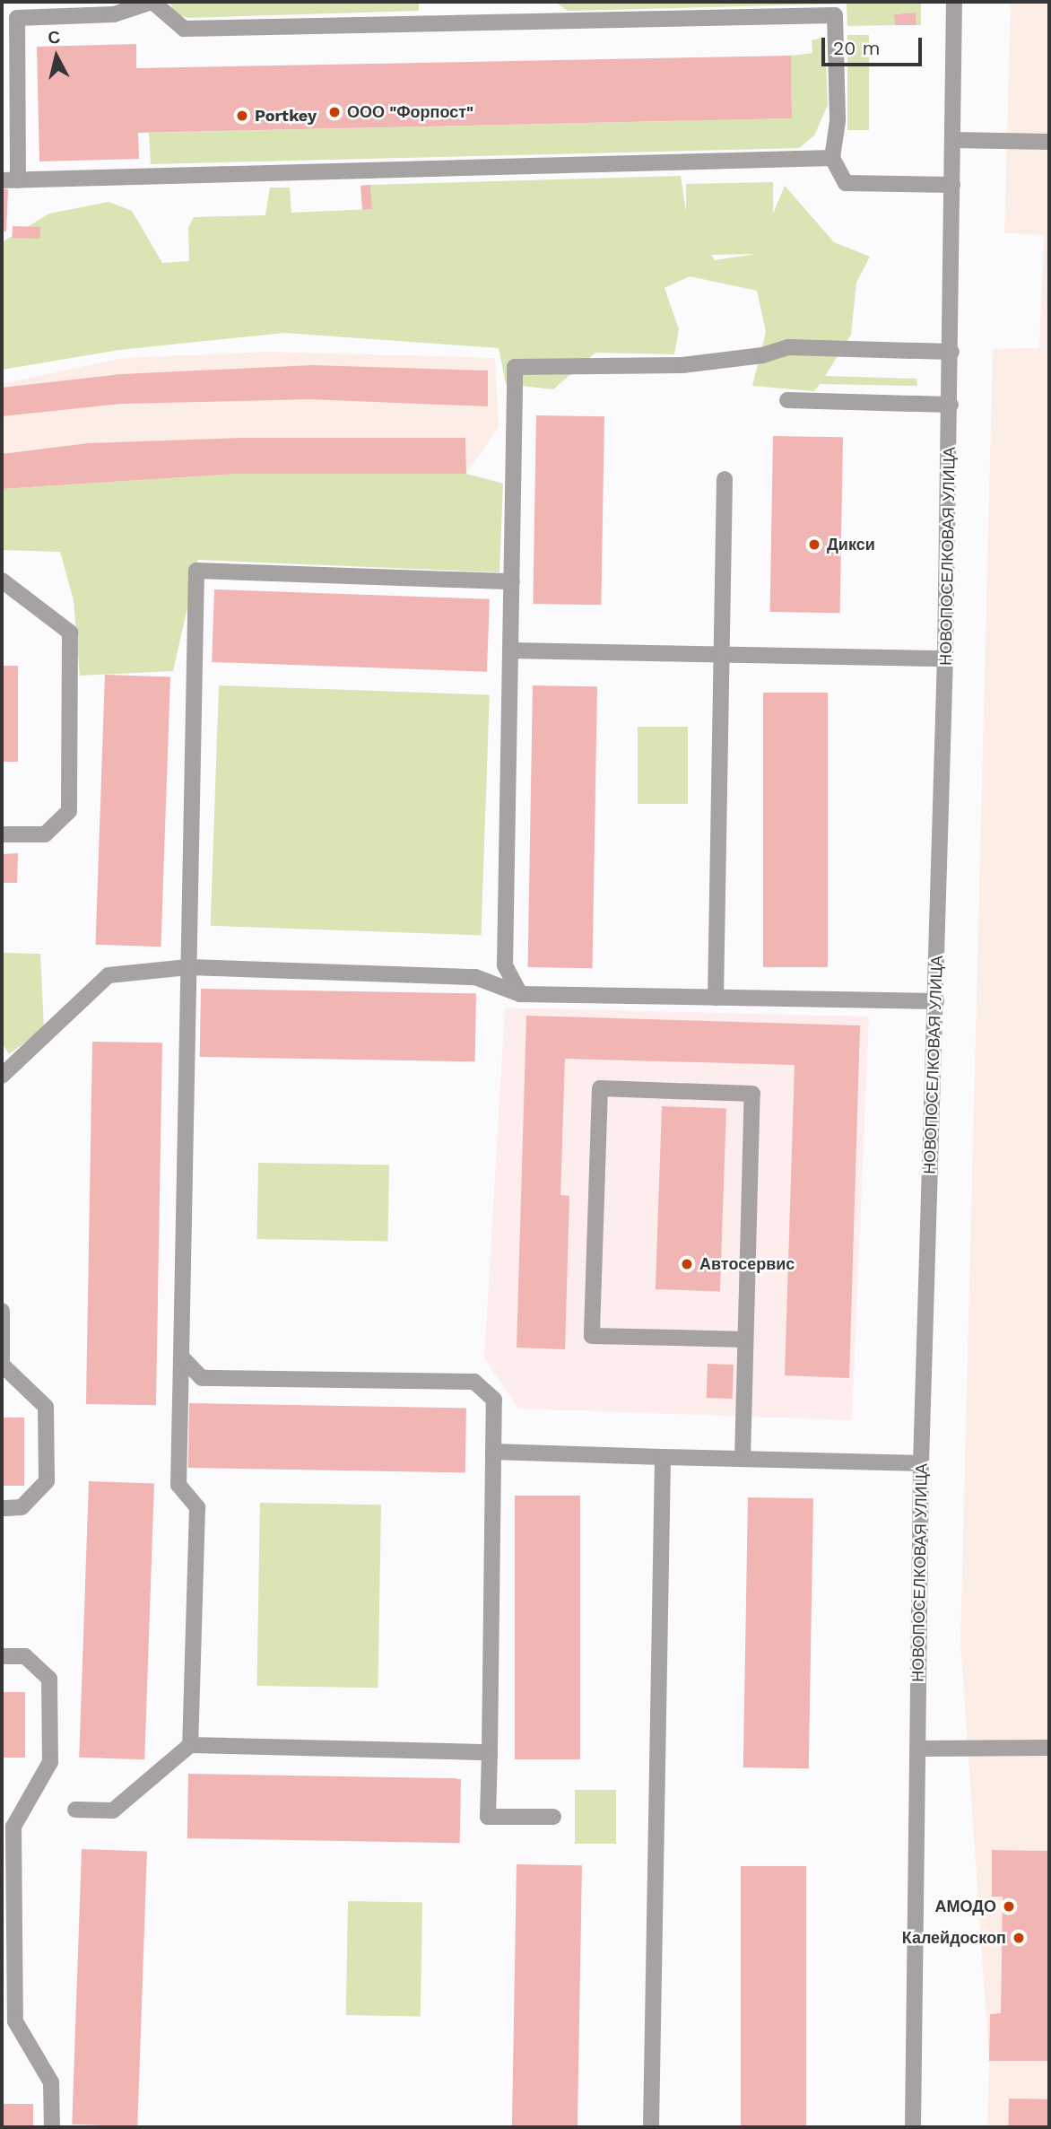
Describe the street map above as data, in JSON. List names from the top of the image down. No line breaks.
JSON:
{"streets":{"street":["НОВОПОСЕЛКОВАЯ УЛИЦА"]},"places":["ООО \"Форпост\"","Portkey","Дикси","Автосервис","АМОДО","Калейдоскоп"],"scale_bar":"20 m","north":"top"}
